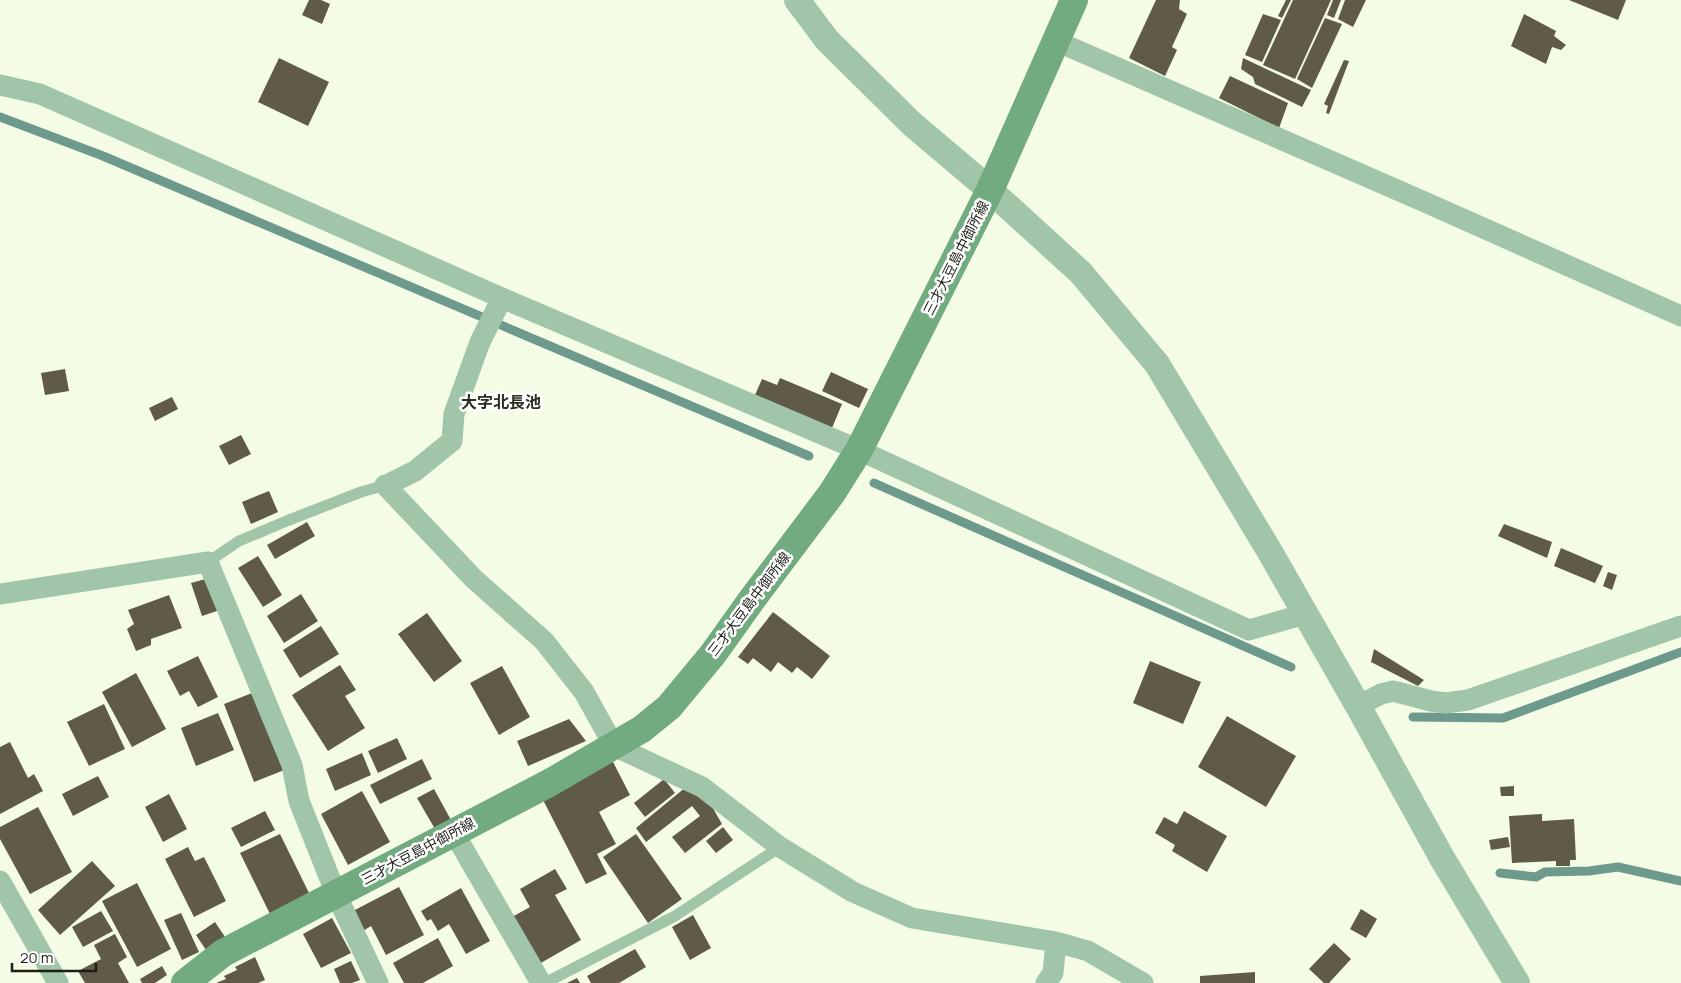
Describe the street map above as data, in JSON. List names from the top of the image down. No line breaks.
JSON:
{"streets":{"main road":["三才大豆島中御所線"]},"districts":["大字北長池"],"scale_bar":"20 m"}
